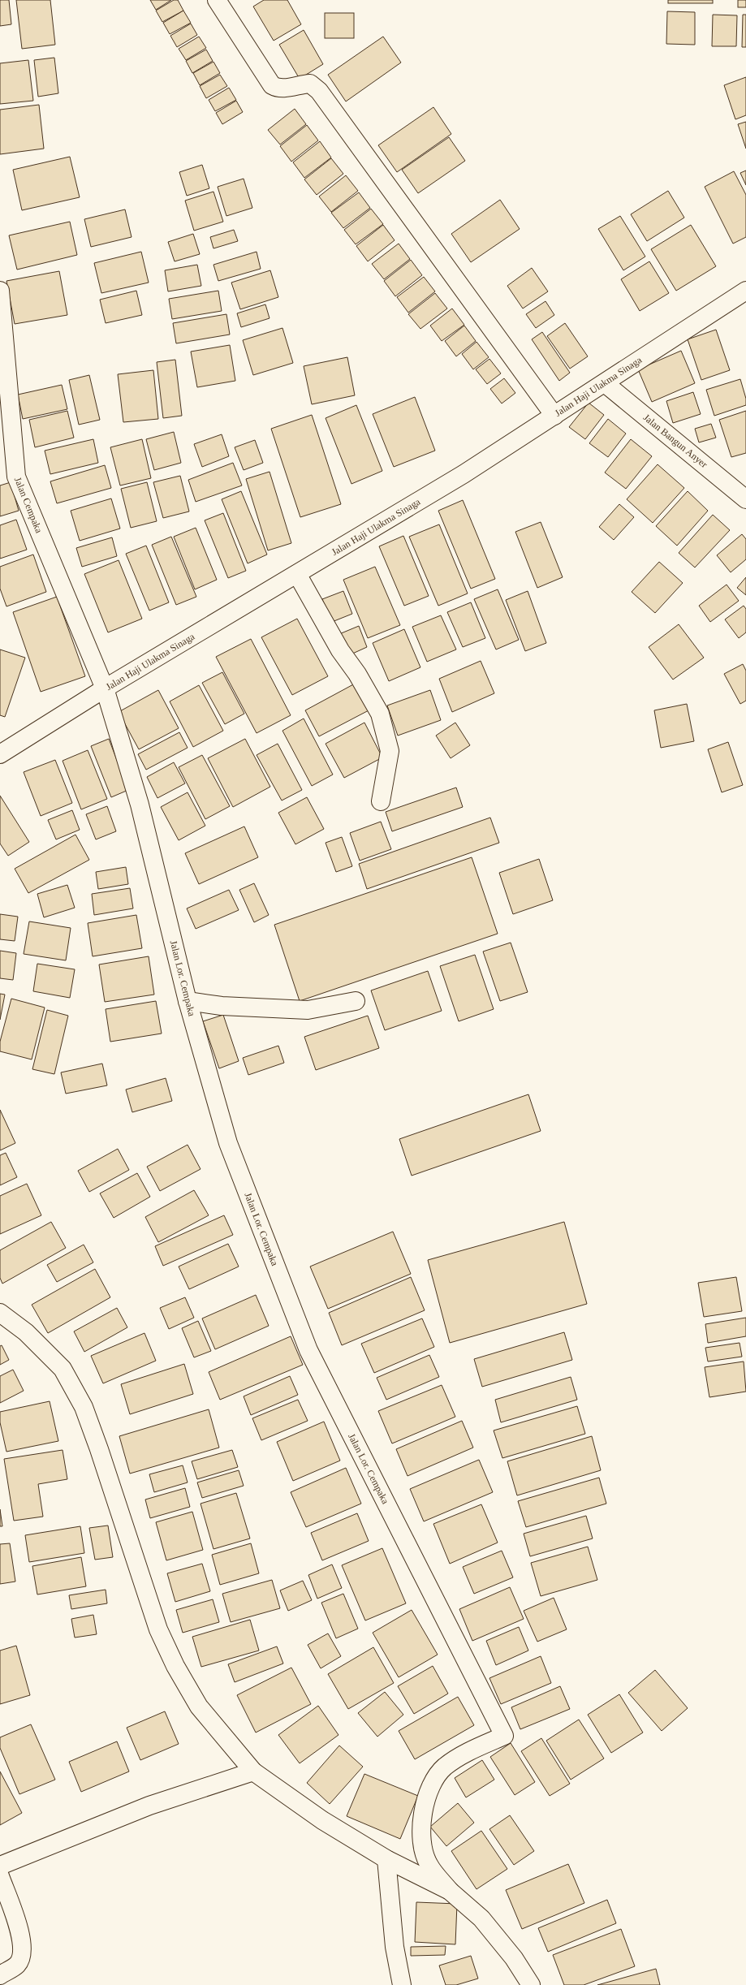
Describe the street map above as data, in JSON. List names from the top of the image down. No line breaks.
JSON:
{"streets":{"street":["Jalan Haji Ulakma Sinaga","Jalan Bangun Anyer","Jalan Cempaka","Jalan Lor. Cempaka"]},"crossings":[["Jalan Haji Ulakma Sinaga","Jalan Bangun Anyer"],["Jalan Haji Ulakma Sinaga","Jalan Cempaka"],["Jalan Haji Ulakma Sinaga","Jalan Lor. Cempaka"],["Jalan Cempaka","Jalan Lor. Cempaka"]]}
